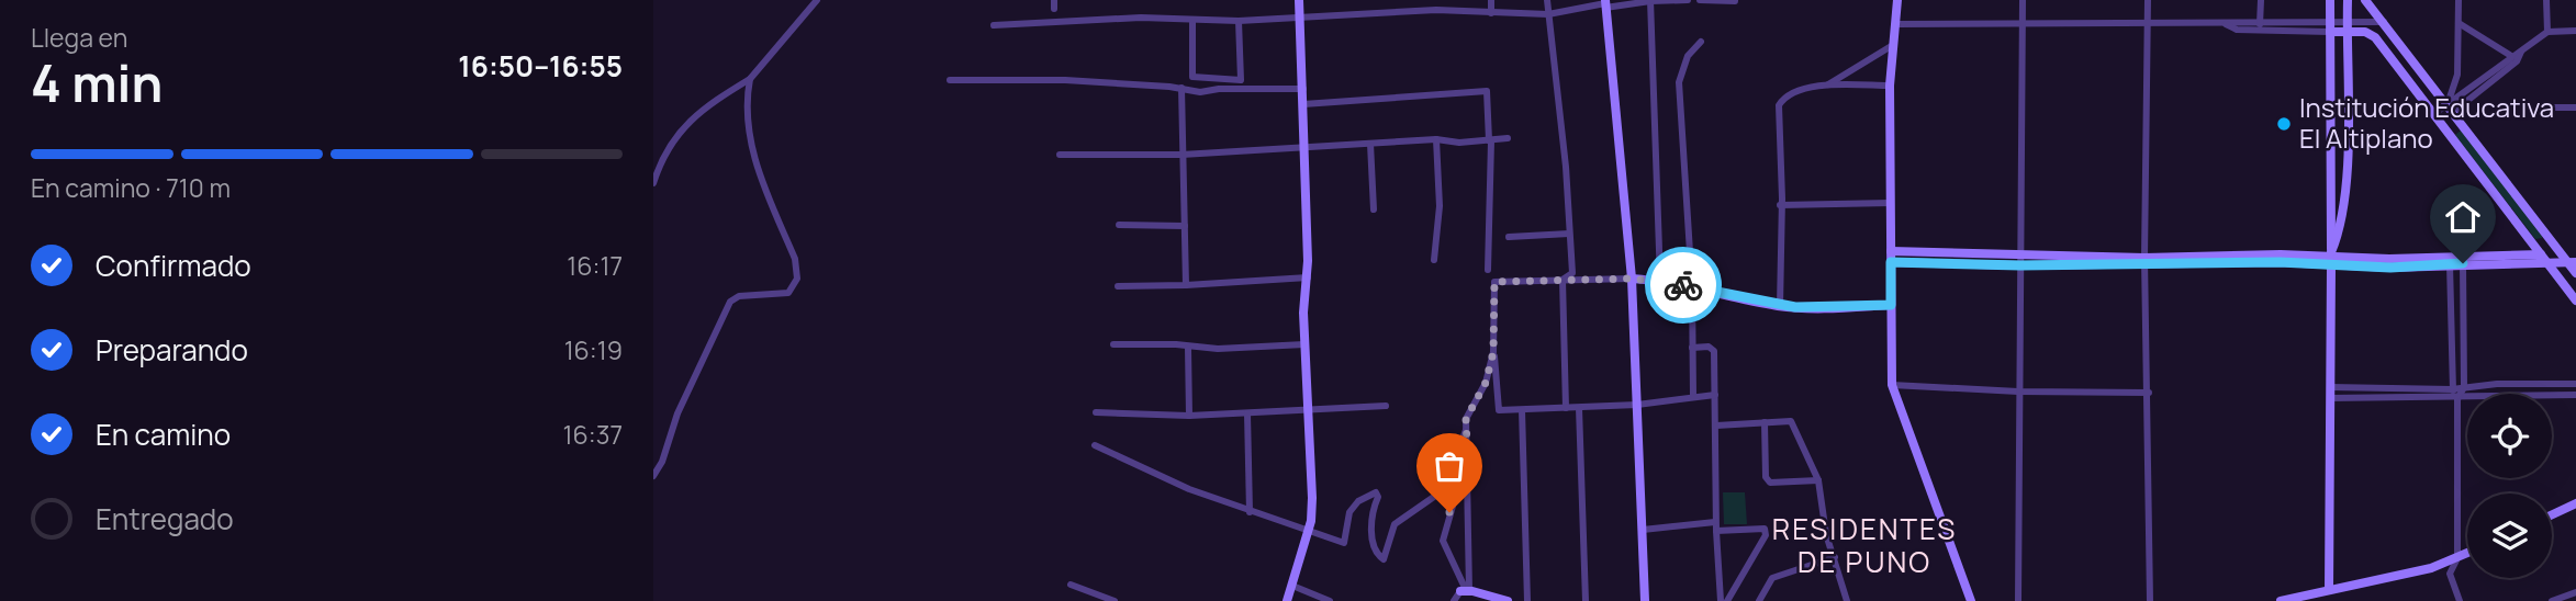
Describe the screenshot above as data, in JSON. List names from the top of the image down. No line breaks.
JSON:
{"districts":["RESIDENTES DE PUNO"],"places":["Institución Educativa El Altiplano"],"page":{"heading":["4 min","Llega en","16:50–16:55"],"bar":"En camino · 710 m","list":[["Confirmado","16:17"],["Preparando","16:19"],["En camino","16:37"],"Entregado"]}}
